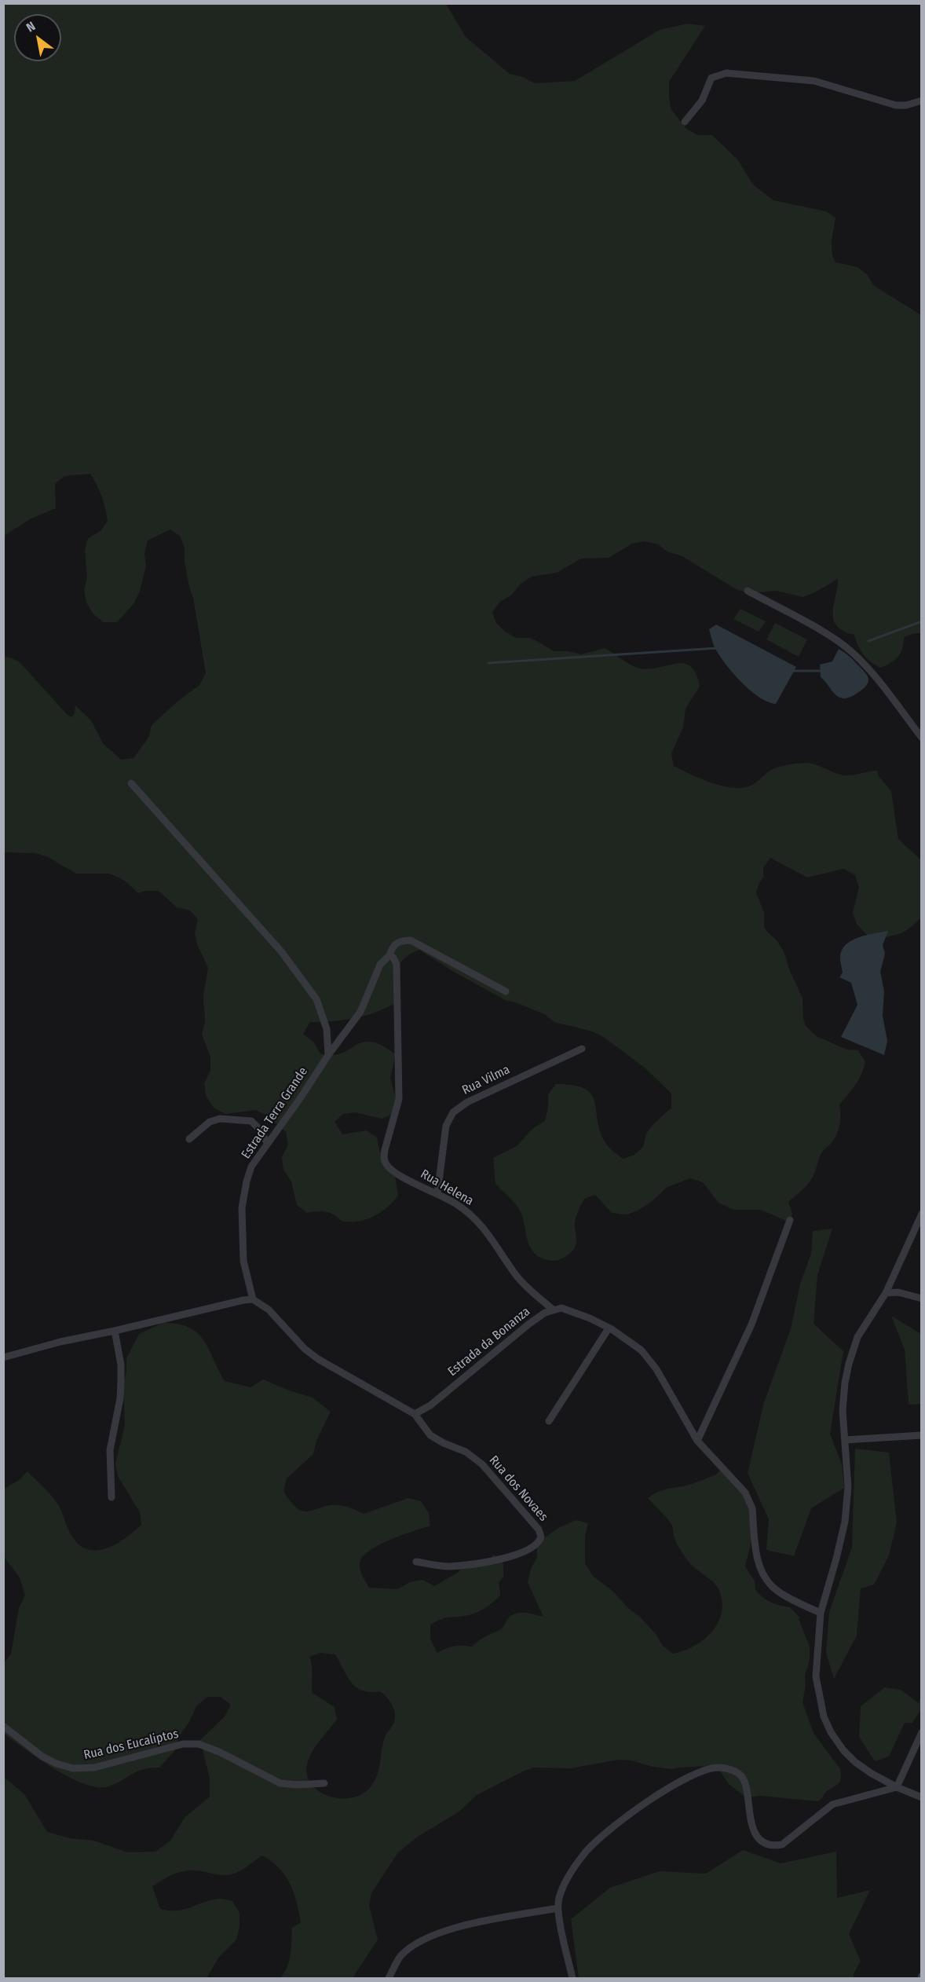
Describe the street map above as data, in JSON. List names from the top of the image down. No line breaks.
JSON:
{"streets":{"street":["Rua Vilma","Estrada Terra Grande","Rua Helena","Estrada da Bonanza","Rua dos Novaes","Rua dos Eucaliptos"]},"crossings":[["Rua Vilma","Rua Helena"],["Estrada Terra Grande","Rua Helena"],["Rua Helena","Estrada da Bonanza"],["Estrada da Bonanza","Rua dos Novaes"]],"north":"top left"}
